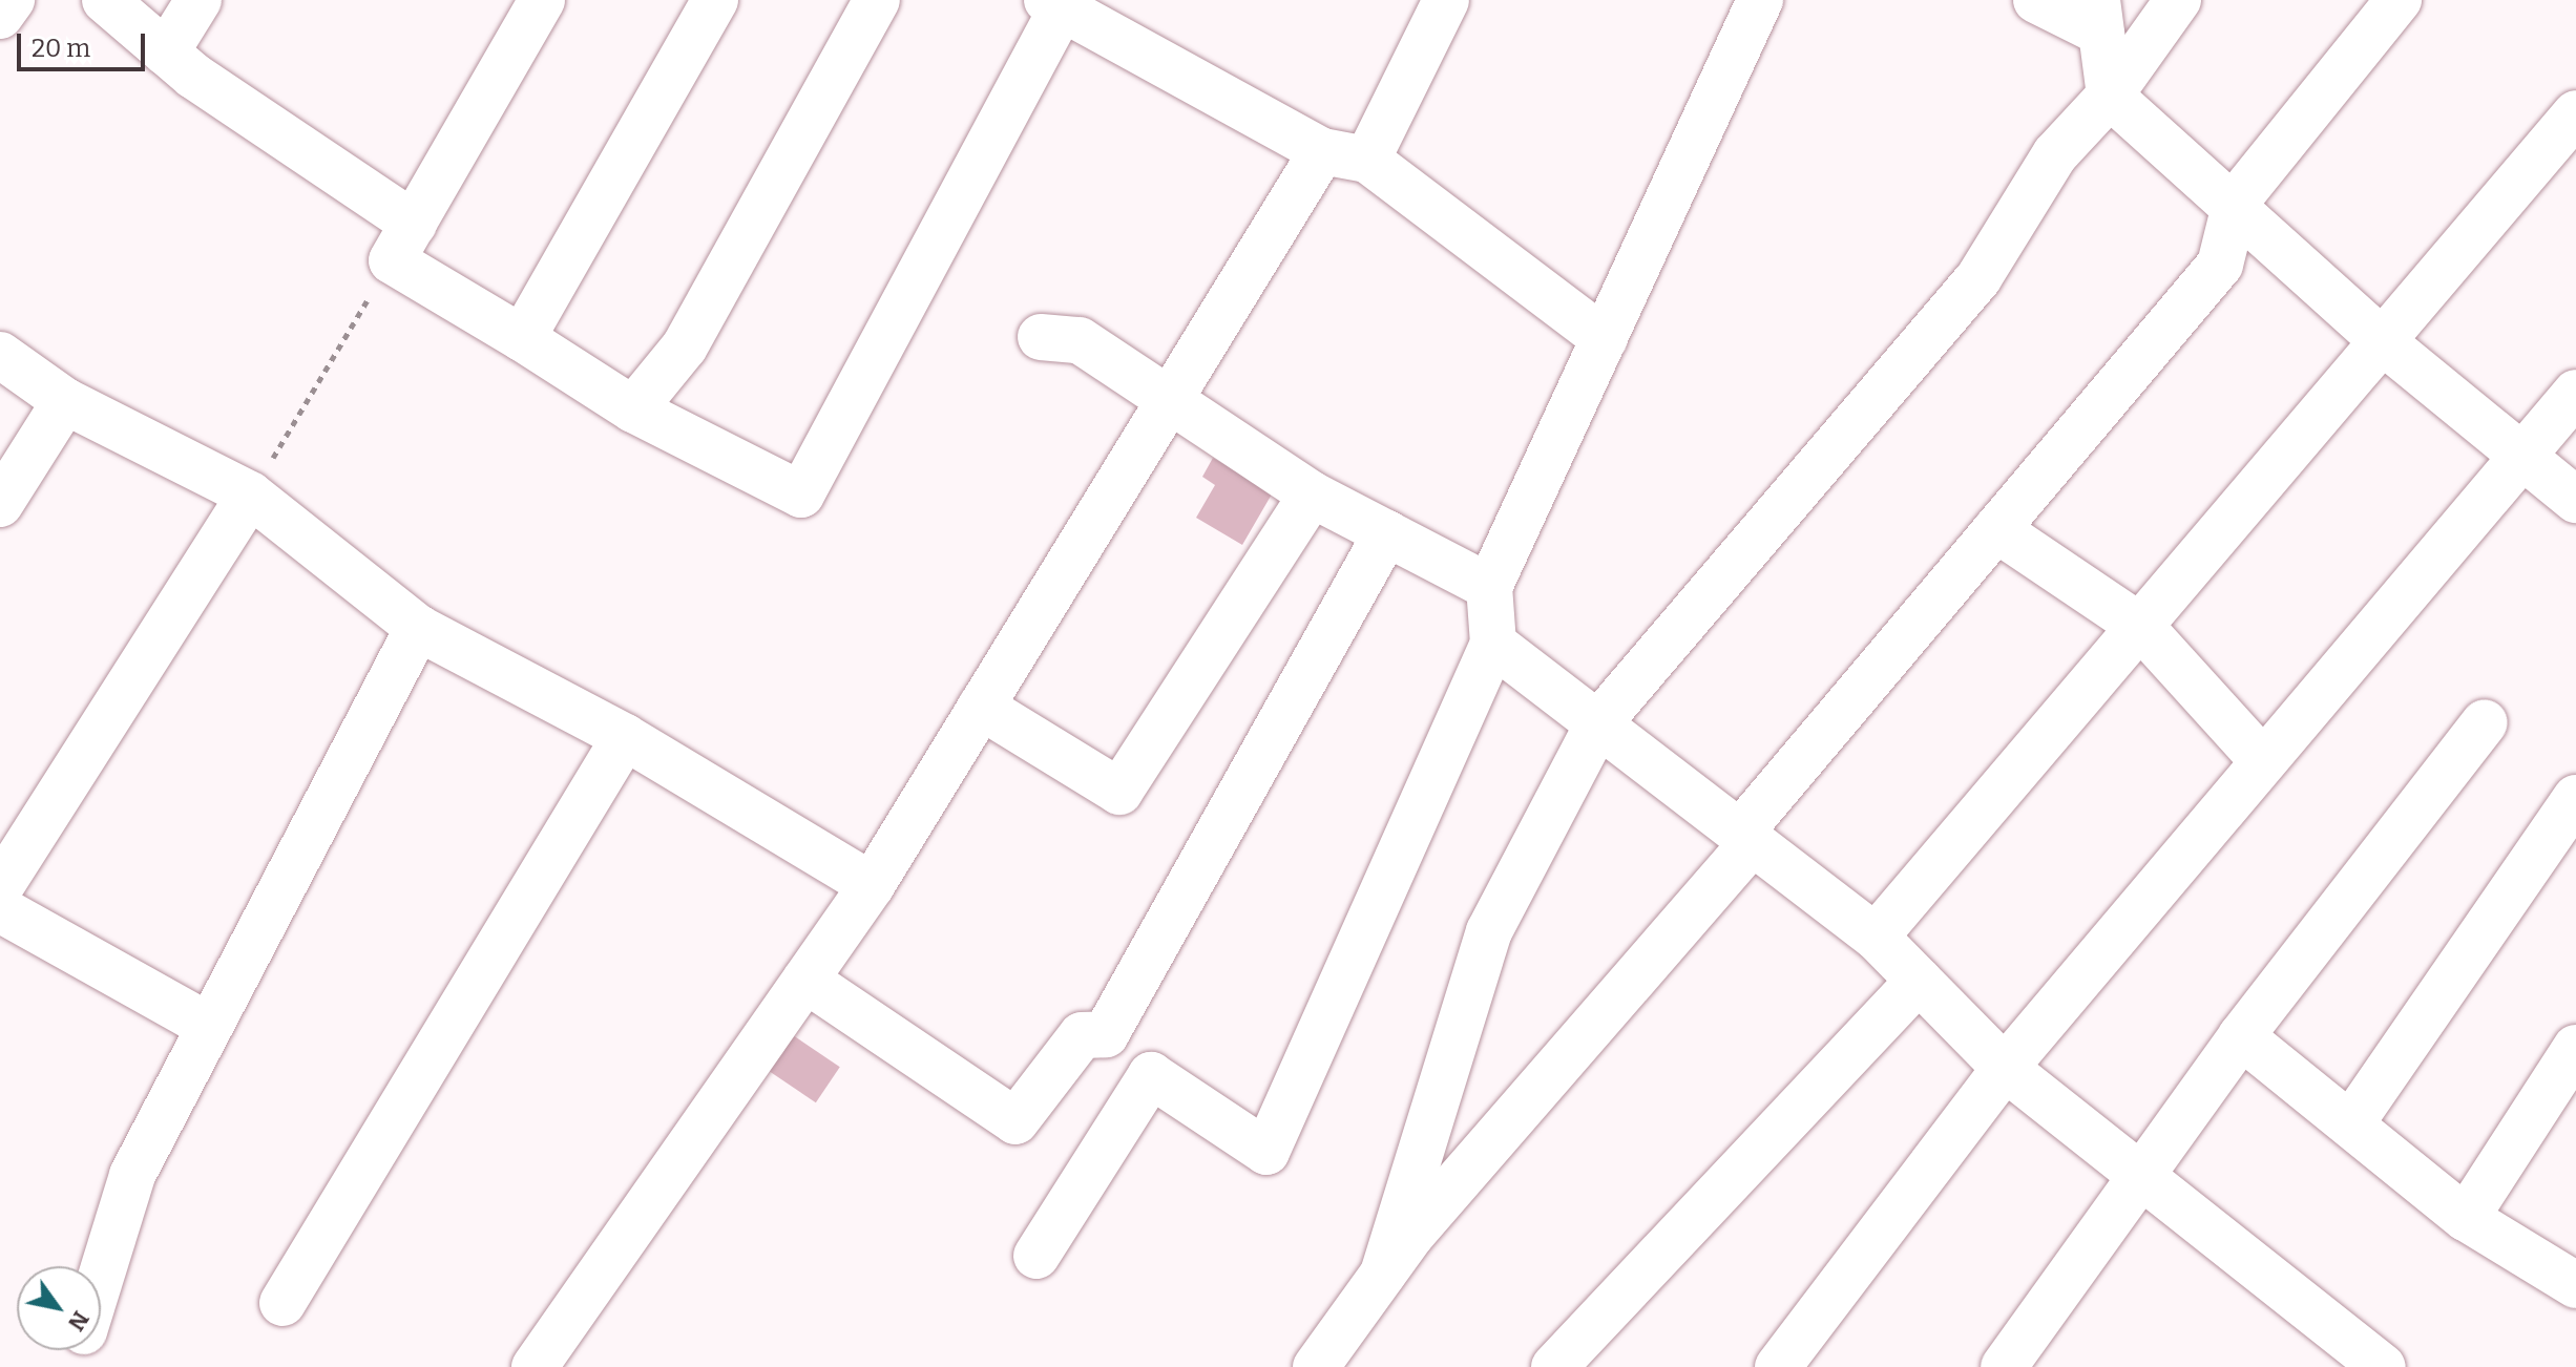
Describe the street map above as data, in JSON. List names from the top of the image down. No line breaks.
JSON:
{"scale_bar":"20 m","north":"bottom right"}
